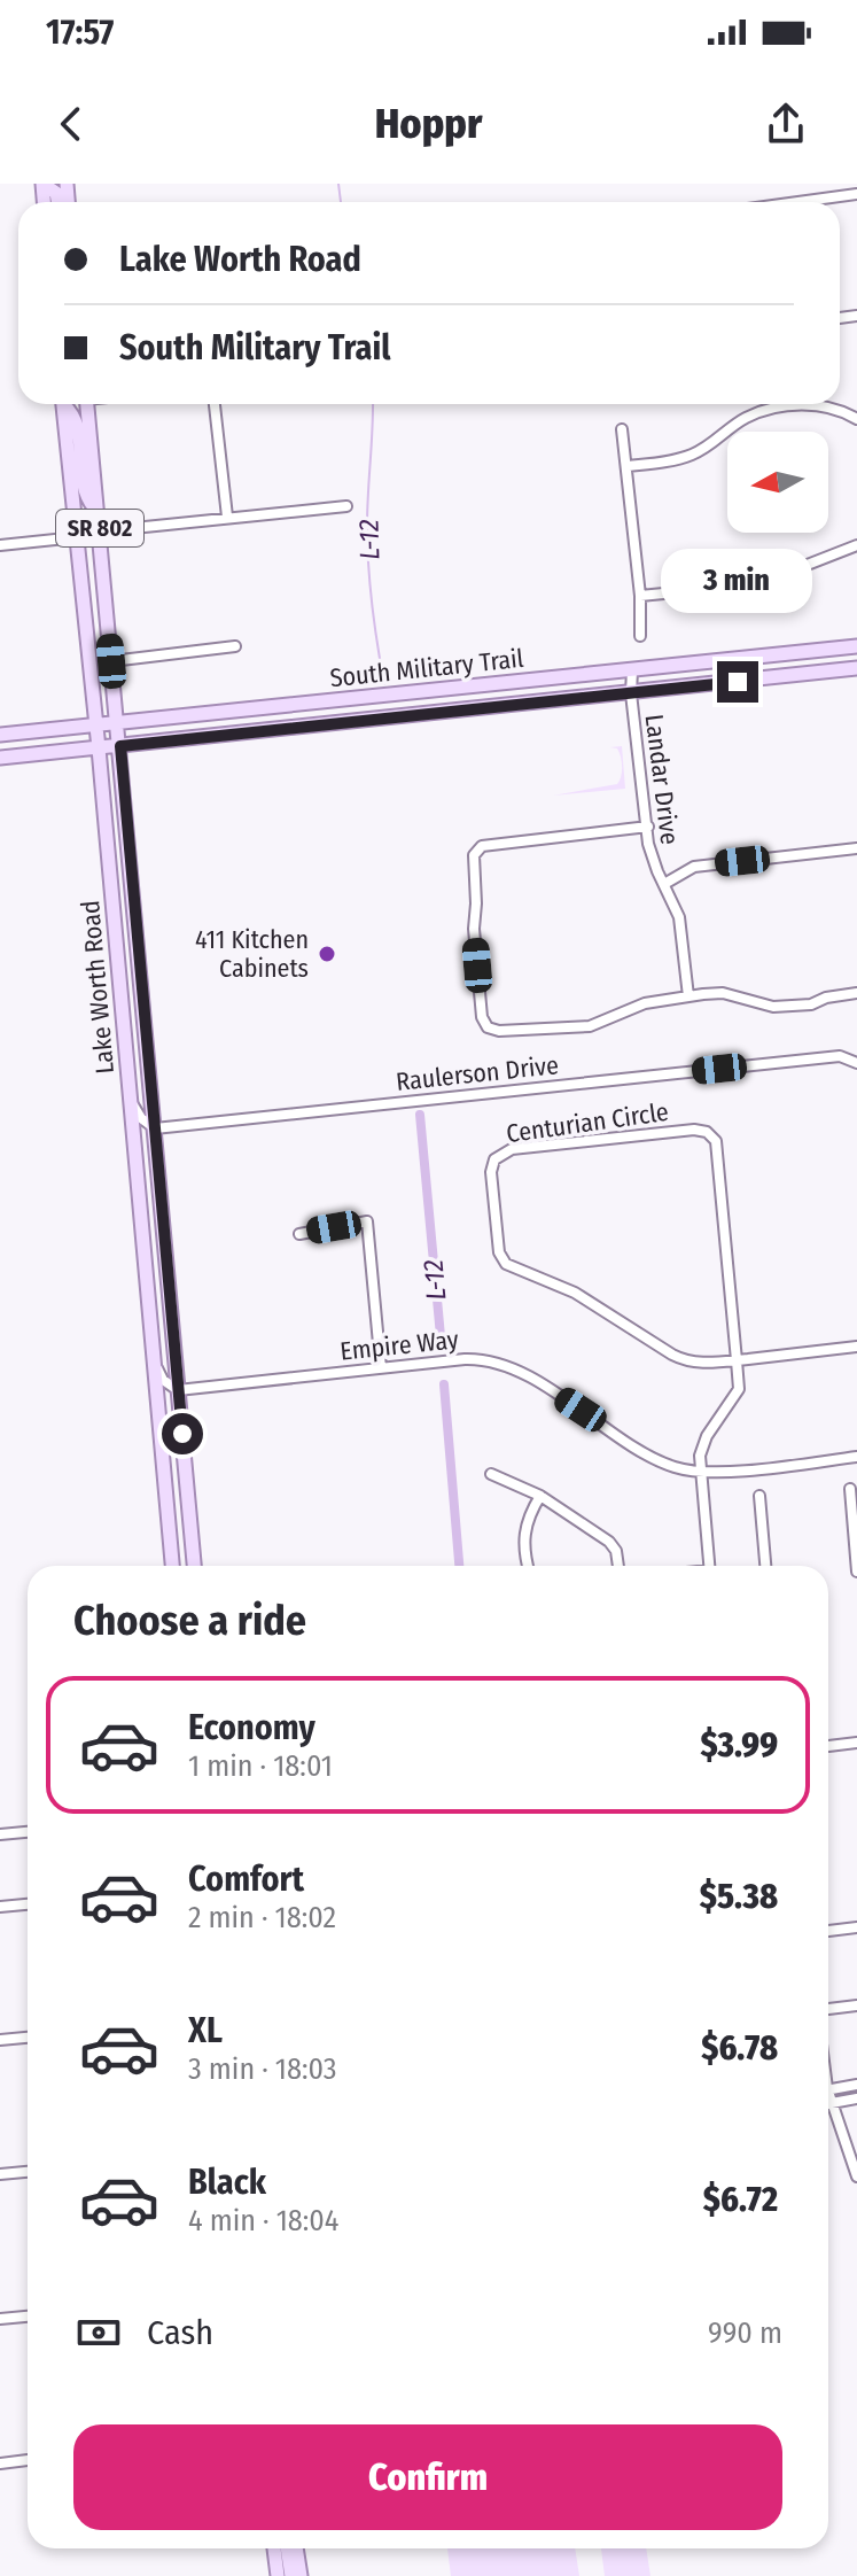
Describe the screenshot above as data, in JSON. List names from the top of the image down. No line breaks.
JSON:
{"streets":{"main road":["SR 802","South Military Trail","Lake Worth Road"],"street":["Landar Drive","Raulerson Drive","Centurian Circle","Empire Way"]},"crossings":[["South Military Trail","Landar Drive"],["South Military Trail","Lake Worth Road"],["Lake Worth Road","Raulerson Drive"],["Lake Worth Road","Empire Way"]],"water":["L-12"],"places":["411 Kitchen Cabinets"],"north":"left","page":{"status":"17:57","header":"Hoppr","banner":["Lake Worth Road","South Military Trail"],"bubble":"3 min","heading":"Choose a ride","list":[{"name":"Economy","note":"1 min · 18:01","value":"$3.99"},{"name":"Comfort","note":"2 min · 18:02","value":"$5.38"},{"name":"XL","note":"3 min · 18:03","value":"$6.78"},{"name":"Black","note":"4 min · 18:04","value":"$6.72"}],"pay":["Cash","990 m"],"buttons":"Confirm"}}
